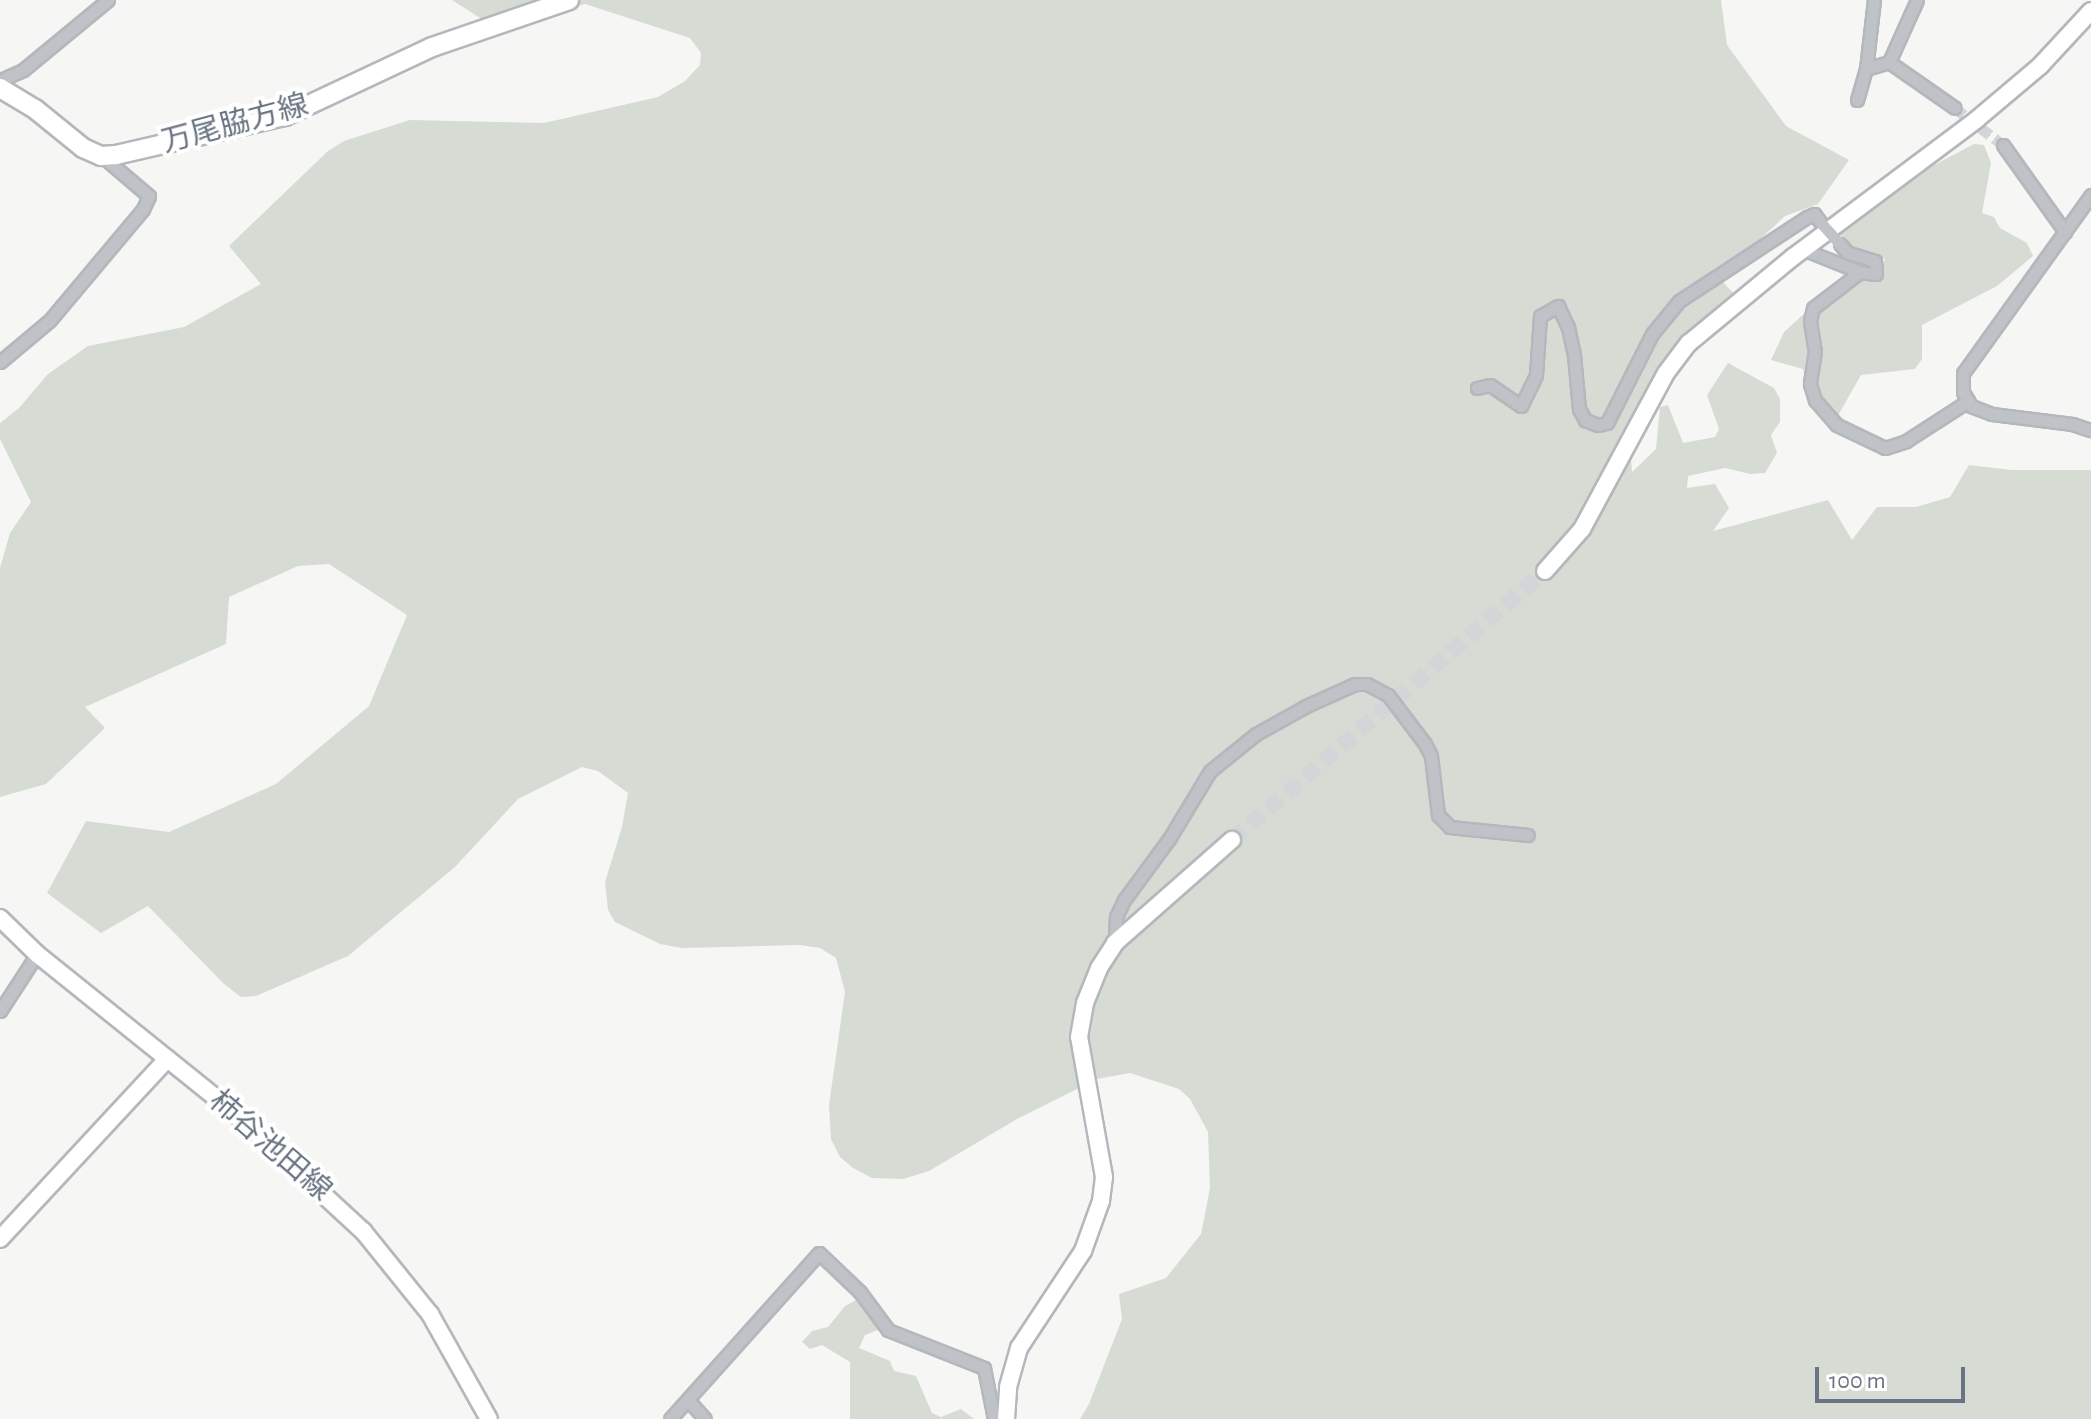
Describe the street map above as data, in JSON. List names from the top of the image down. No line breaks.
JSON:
{"streets":{"main road":["万尾脇方線"],"street":["柿谷池田線"]},"scale_bar":"100 m"}
